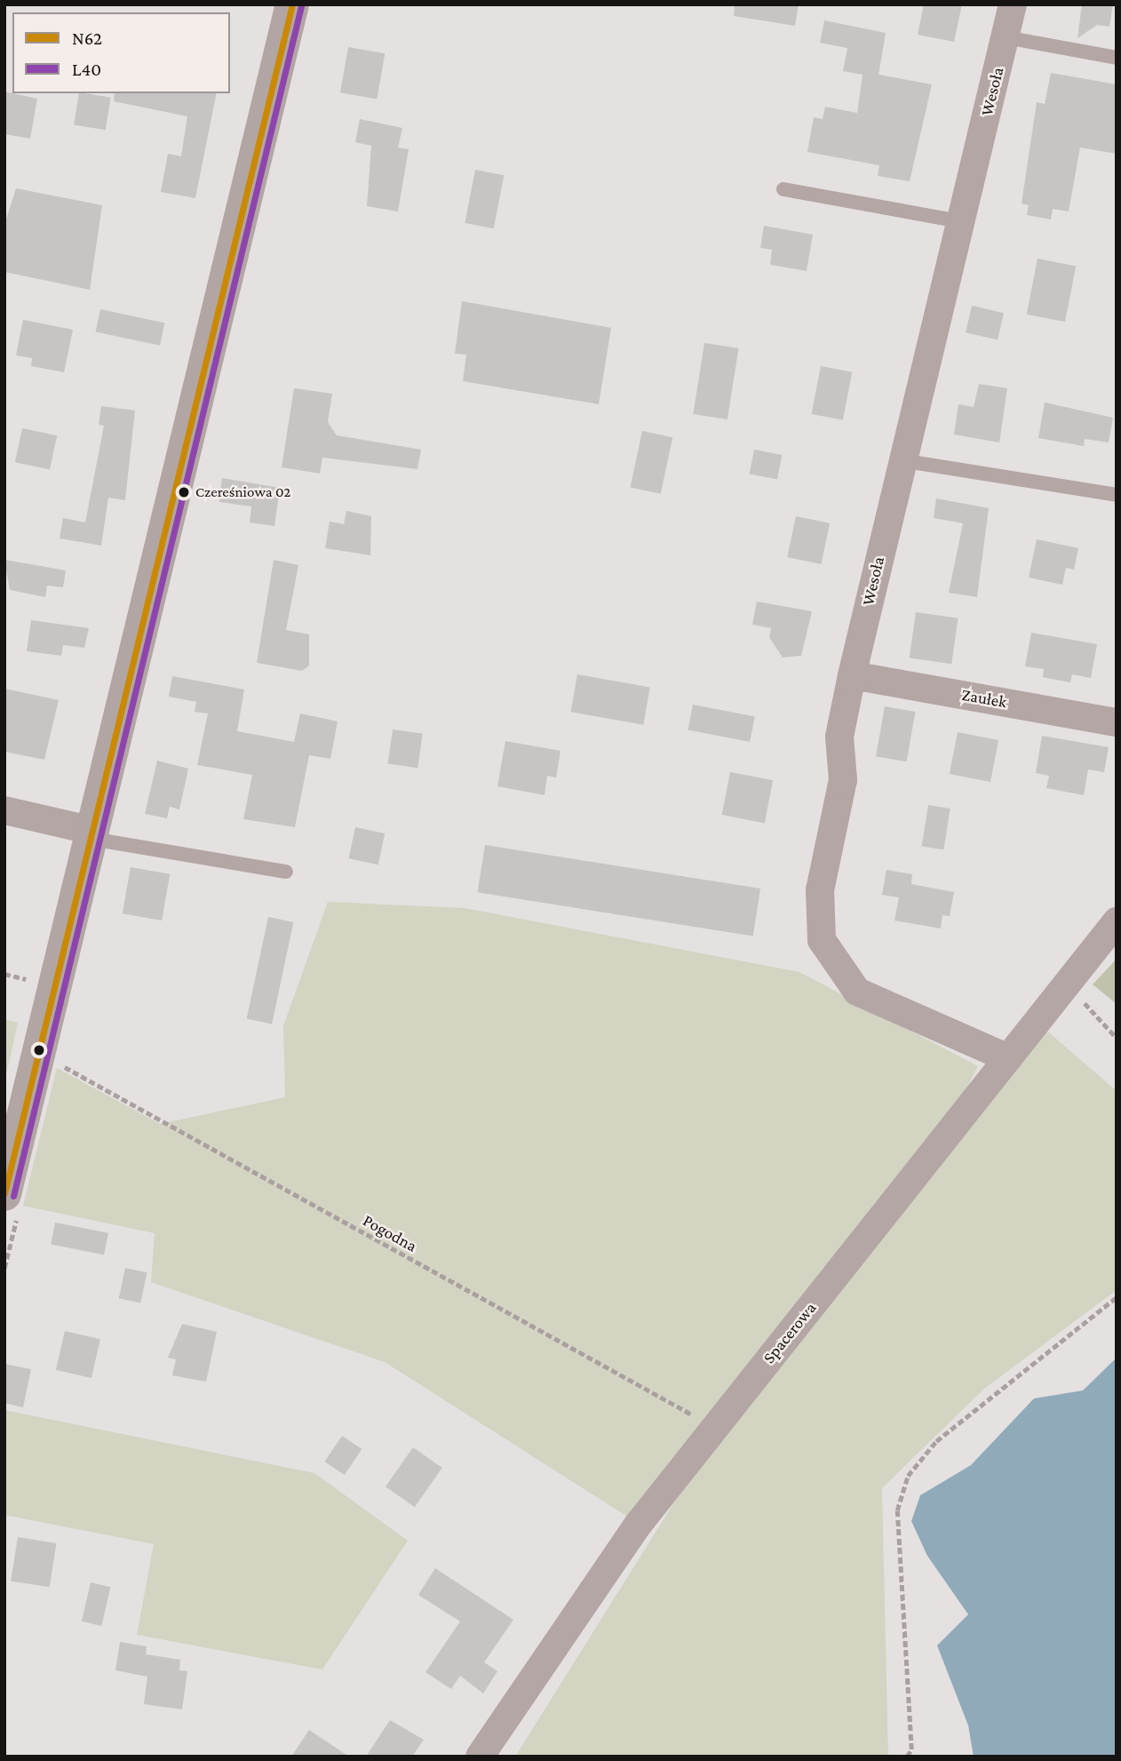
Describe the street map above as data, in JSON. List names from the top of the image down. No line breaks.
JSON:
{"streets":{"street":["Wesoła","Zaułek","Spacerowa"],"path":["Pogodna"]},"crossings":[["Wesoła","Zaułek"],["Wesoła","Spacerowa"],["Pogodna","Spacerowa"]],"places":["Czereśniowa 02"],"lines":["transit line N62","transit line L40"],"legend":["N62","L40"]}
